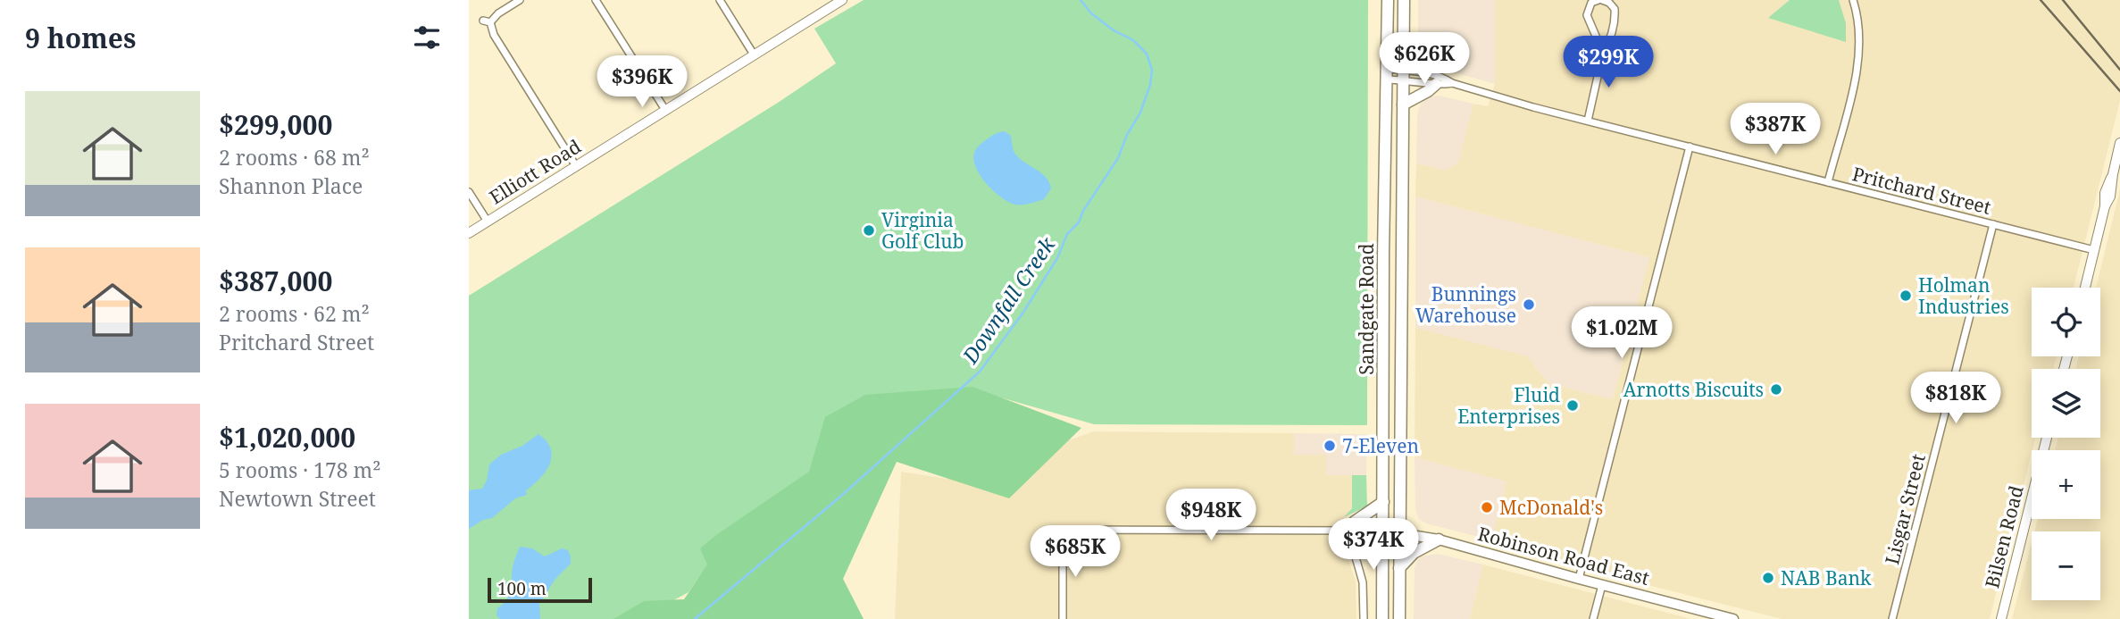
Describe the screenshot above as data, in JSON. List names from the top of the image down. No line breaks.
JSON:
{"streets":{"highway":["Sandgate Road"],"main road":["Robinson Road East"],"street":["Elliott Road","Pritchard Street","Lisgar Street","Bilsen Road"]},"crossings":[["Pritchard Street","Sandgate Road"],["Pritchard Street","Lisgar Street"],["Sandgate Road","Robinson Road East"]],"water":["Downfall Creek"],"places":["Virginia Golf Club","Holman Industries","Bunnings Warehouse","Arnotts Biscuits","Fluid Enterprises","7-Eleven","McDonald's","NAB Bank"],"scale_bar":"100 m","page":{"heading":"9 homes","price":["$626K","$299K","$396K","$387K","$1.02M","$818K","$948K","$374K","$685K"],"list":[{"name":"$299,000","note":"2 rooms · 68 m² · Shannon Place"},{"name":"$387,000","note":"2 rooms · 62 m² · Pritchard Street"},{"name":"$1,020,000","note":"5 rooms · 178 m² · Newtown Street"}],"map_buttons":["+","−"],"scale":"100 m"}}
